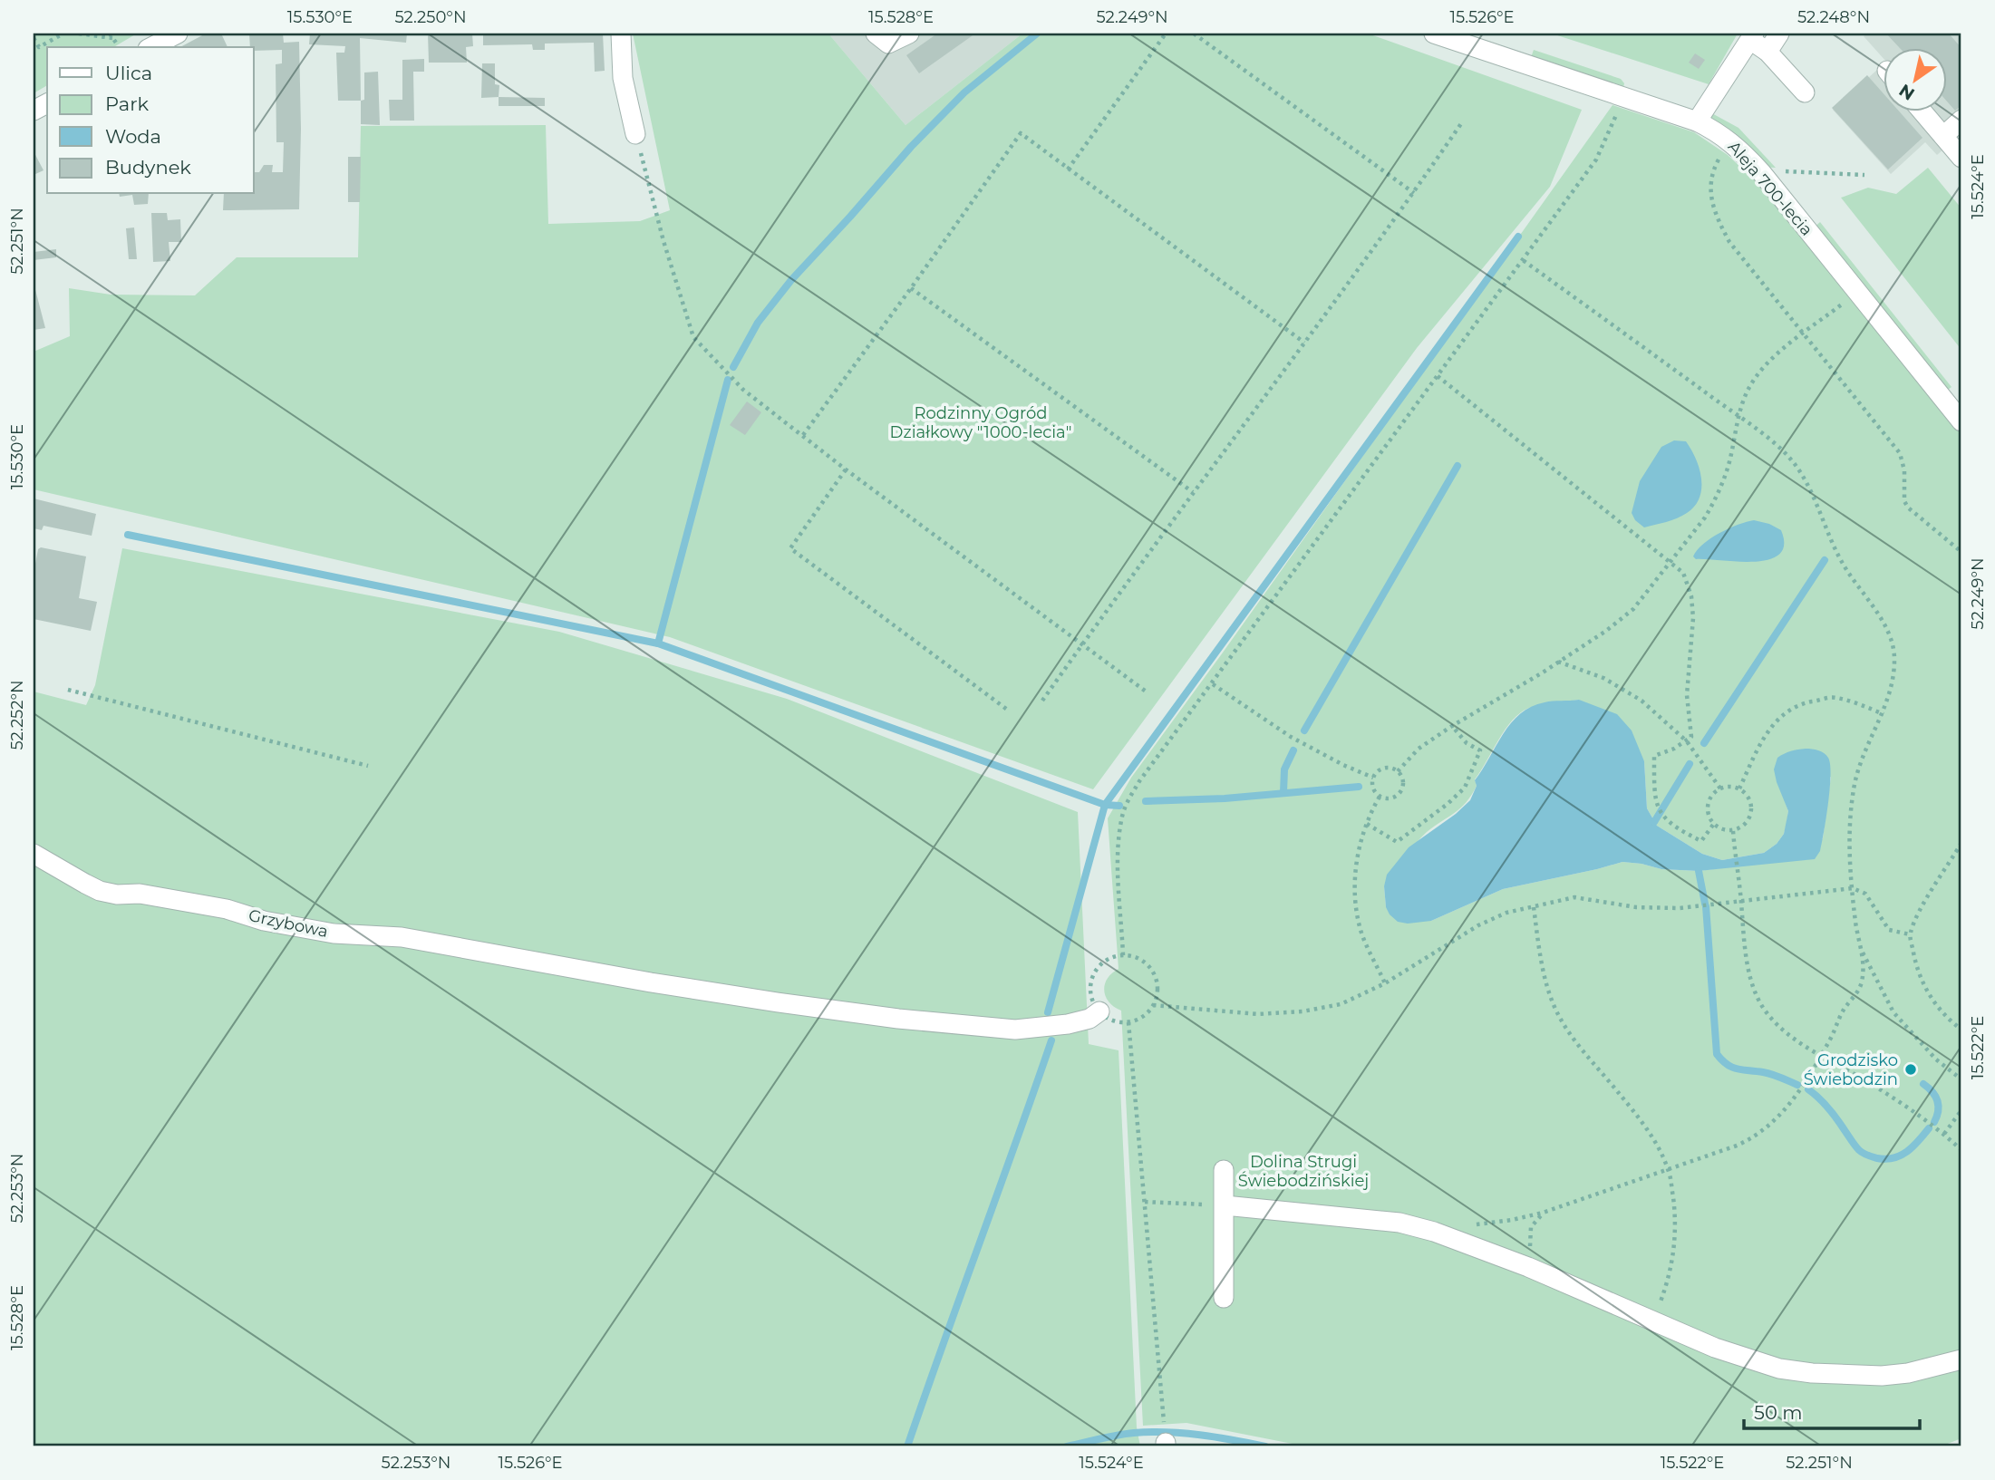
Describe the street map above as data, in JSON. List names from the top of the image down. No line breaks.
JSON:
{"streets":{"street":["Aleja 700-lecia","Grzybowa"]},"parks":["Rodzinny Ogród Działkowy \"1000-lecia\"","Dolina Strugi Świebodzińskiej"],"places":["Grodzisko Świebodzin"],"legend":["Ulica","Park","Woda","Budynek"],"scale_bar":"50 m","north":"bottom left","coordinates":["15.530°E","52.250°N","15.528°E","52.249°N","15.526°E","52.248°N","15.524°E","52.251°N","52.252°N","15.522°E","52.253°N"]}
